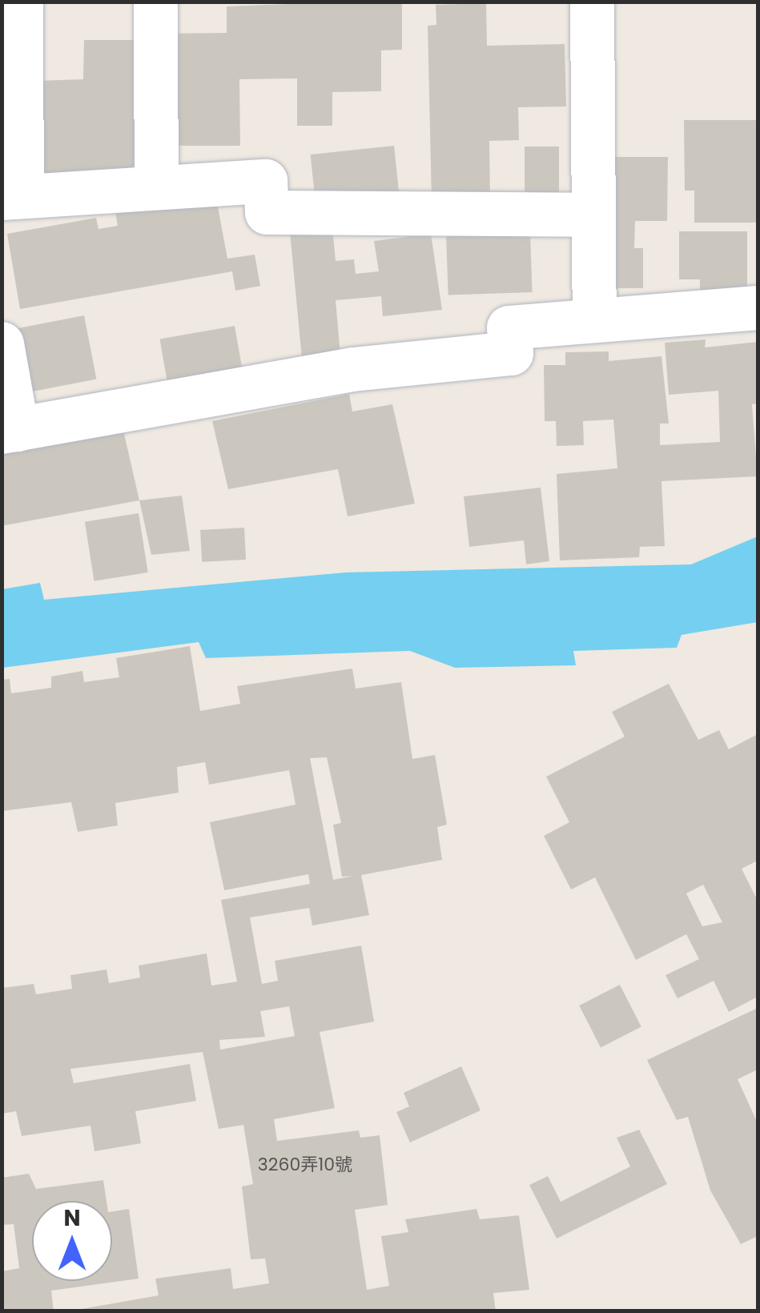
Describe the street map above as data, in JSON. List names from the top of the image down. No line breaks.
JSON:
{"house_numbers":["3260弄10號"],"north":"top"}
